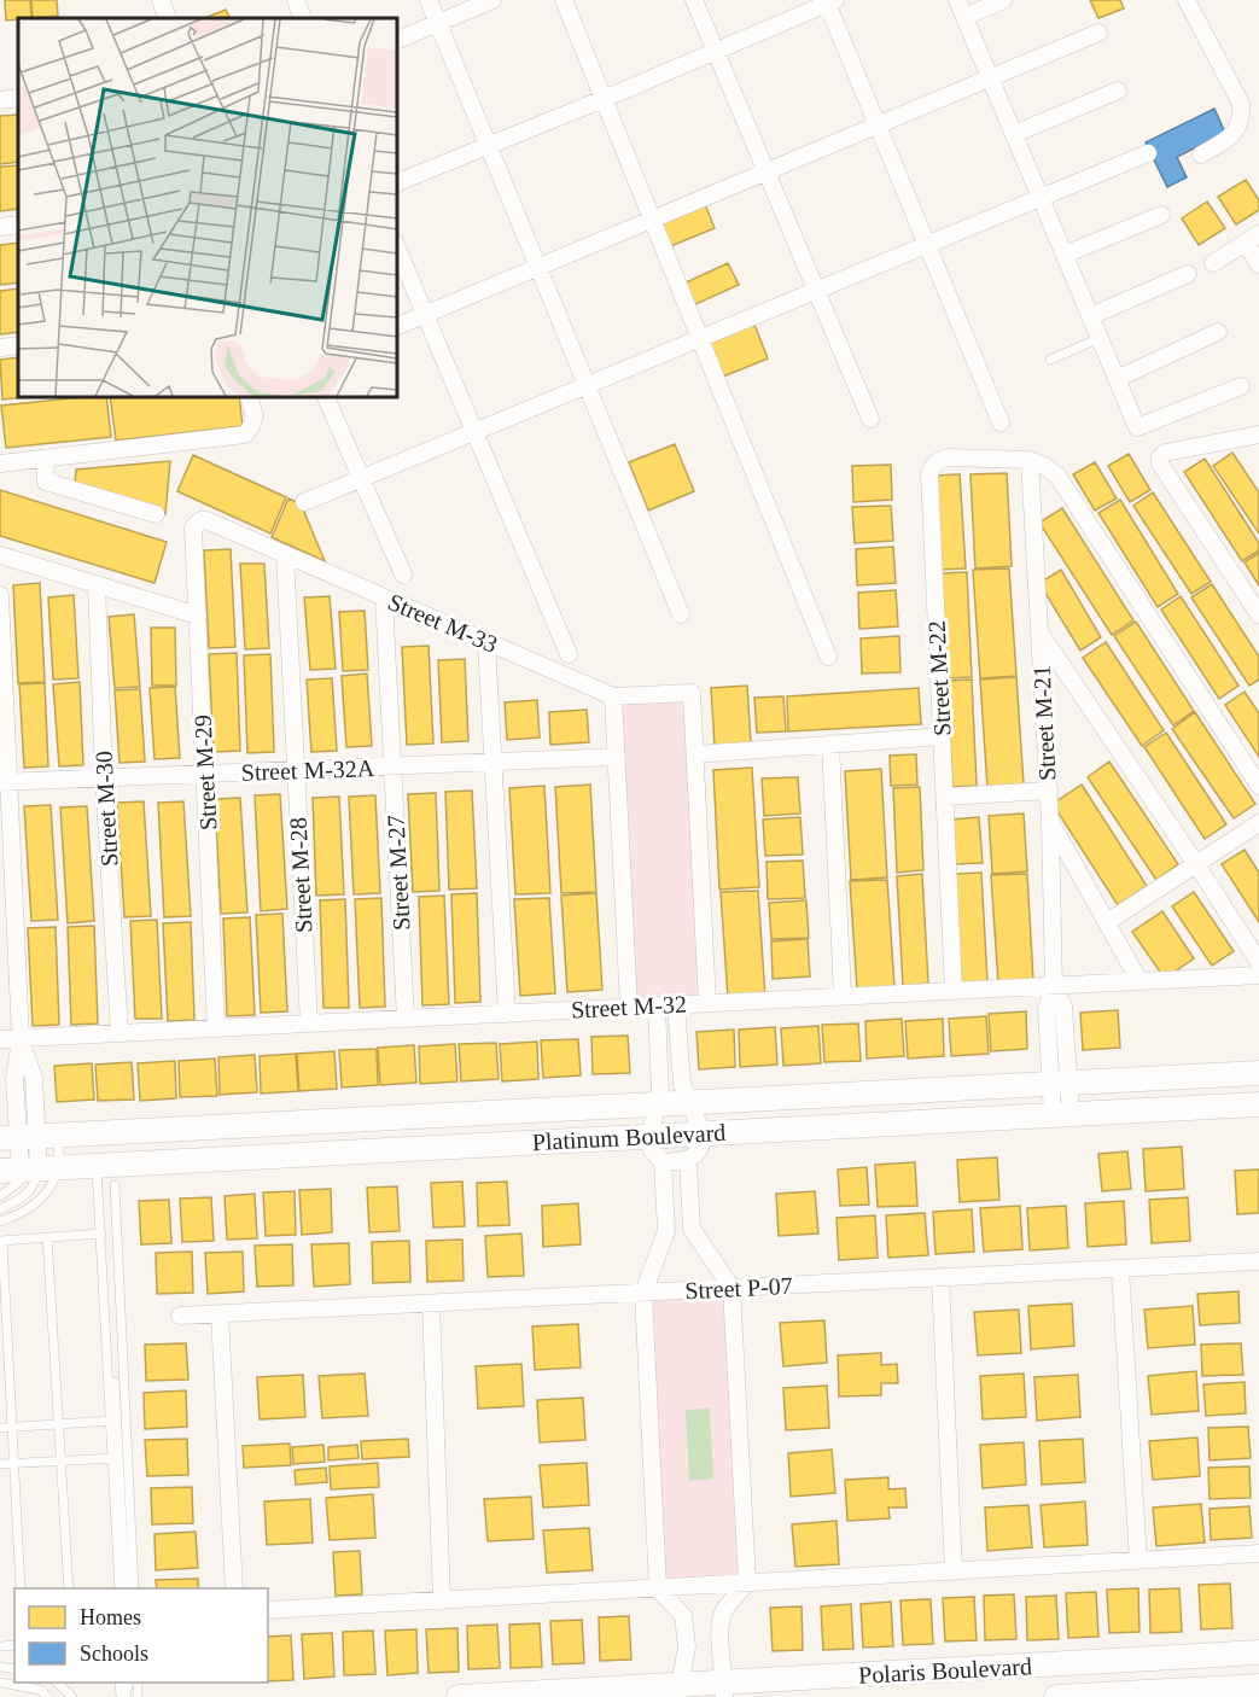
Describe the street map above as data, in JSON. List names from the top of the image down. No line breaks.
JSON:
{"streets":{"street":["Street M-33","Street M-22","Street M-21","Street M-32A","Street M-29","Street M-30","Street M-27","Street M-28","Street M-32","Platinum Boulevard","Street P-07","Polaris Boulevard"]},"crossings":[["Street M-33","Street M-29"],["Street M-33","Street M-27"],["Street M-33","Street M-28"],["Street M-22","Street M-21"],["Street M-22","Street M-32"],["Street M-21","Street M-32"],["Street M-21","Platinum Boulevard"],["Street M-32A","Street M-29"],["Street M-32A","Street M-30"],["Street M-32A","Street M-27"],["Street M-32A","Street M-28"],["Street M-29","Street M-32"],["Street M-30","Street M-32"],["Street M-27","Street M-32"],["Street M-28","Street M-32"]],"legend":["Homes","Schools"]}
